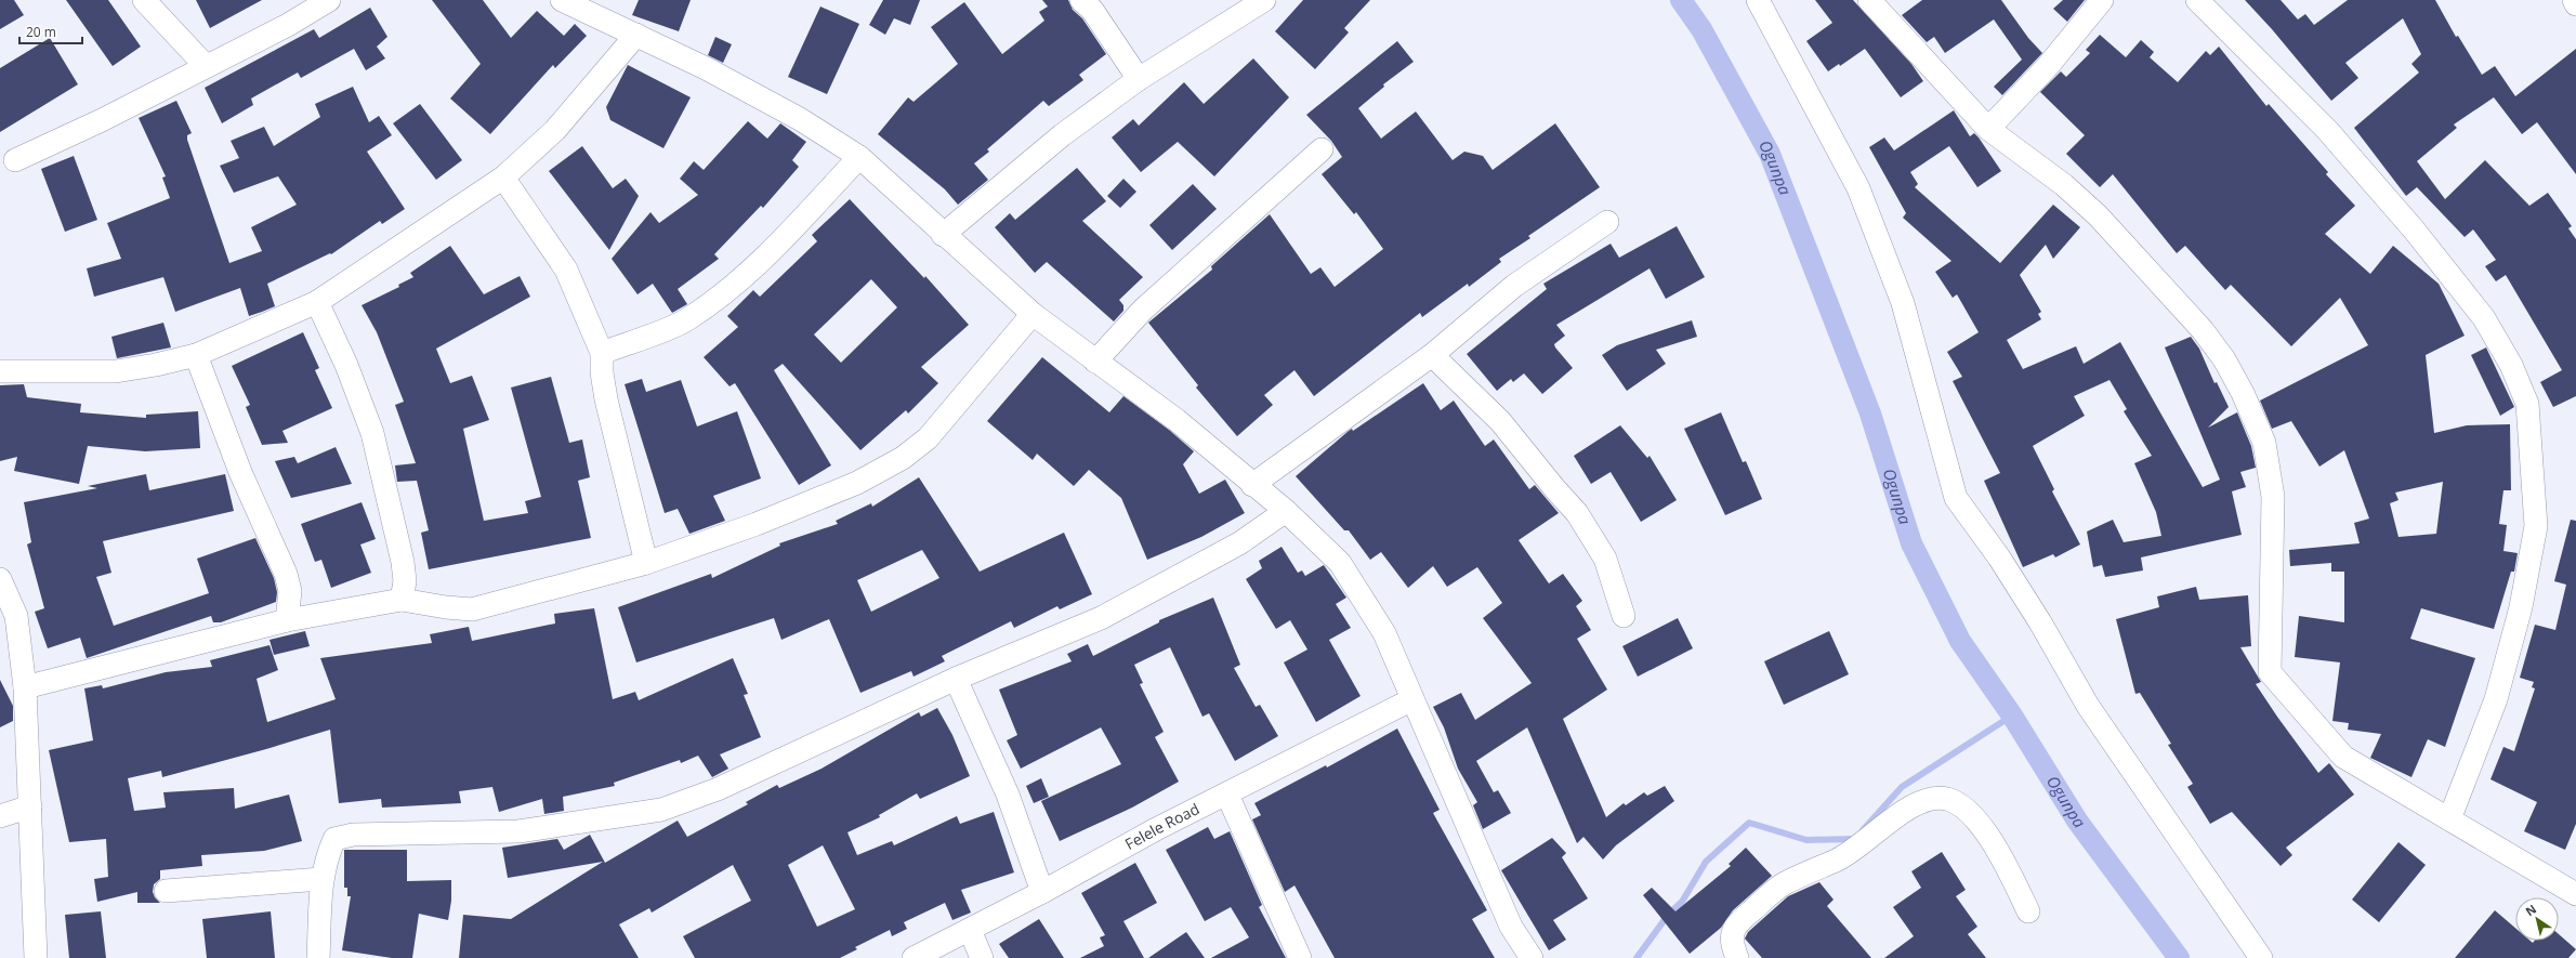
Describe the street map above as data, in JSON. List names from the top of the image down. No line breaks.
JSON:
{"streets":{"street":["Felele Road"]},"water":["Ogunpa"],"scale_bar":"20 m","north":"top left"}
